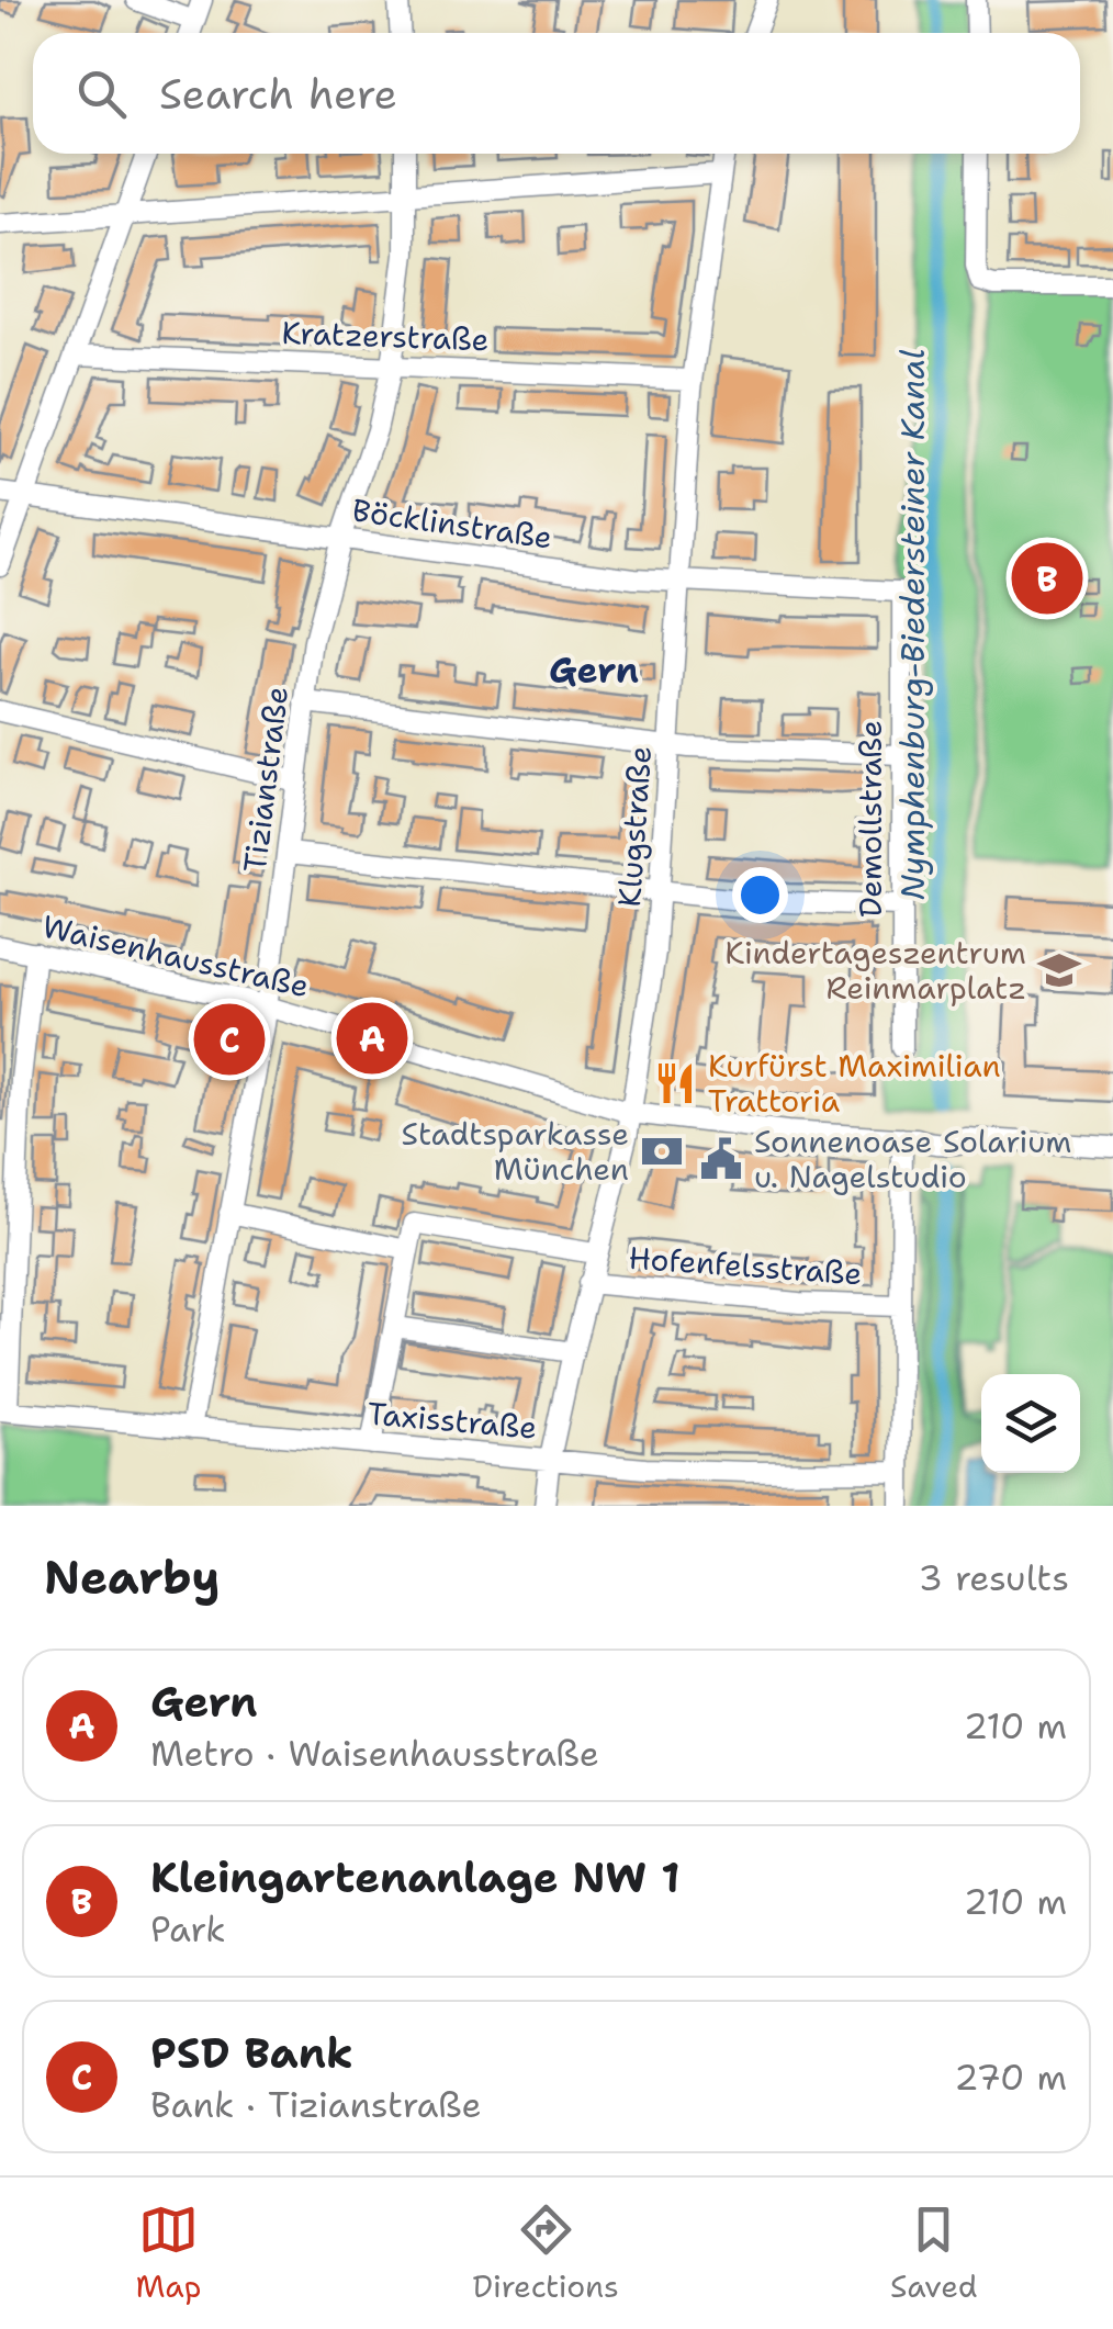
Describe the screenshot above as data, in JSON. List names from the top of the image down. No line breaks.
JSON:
{"streets":{"street":["Kratzerstraße","Böcklinstraße","Tizianstraße","Demollstraße","Klugstraße","Waisenhausstraße","Hofenfelsstraße","Taxisstraße"]},"crossings":[["Kratzerstraße","Tizianstraße"],["Kratzerstraße","Klugstraße"],["Böcklinstraße","Tizianstraße"],["Böcklinstraße","Demollstraße"],["Böcklinstraße","Klugstraße"],["Tizianstraße","Waisenhausstraße"],["Tizianstraße","Taxisstraße"],["Klugstraße","Waisenhausstraße"],["Klugstraße","Hofenfelsstraße"],["Klugstraße","Taxisstraße"]],"districts":["Gern"],"water":["Nymphenburg-Biedersteiner Kanal"],"places":{"school or university":["Kindertageszentrum Reinmarplatz"],"restaurant":["Kurfürst Maximilian Trattoria"],"bank":["Stadtsparkasse München"],"public building":["Sonnenoase Solarium u. Nagelstudio"]},"page":{"search":"Search here","pins":["B","A","C"],"heading":["Nearby","3 results"],"list":[{"mark":"A","name":"Gern","note":"Metro · Waisenhausstraße","value":"210 m"},{"mark":"B","name":"Kleingartenanlage NW 1","note":"Park","value":"210 m"},{"mark":"C","name":"PSD Bank","note":"Bank · Tizianstraße","value":"270 m"}],"nav":["Map","Directions","Saved"]}}
